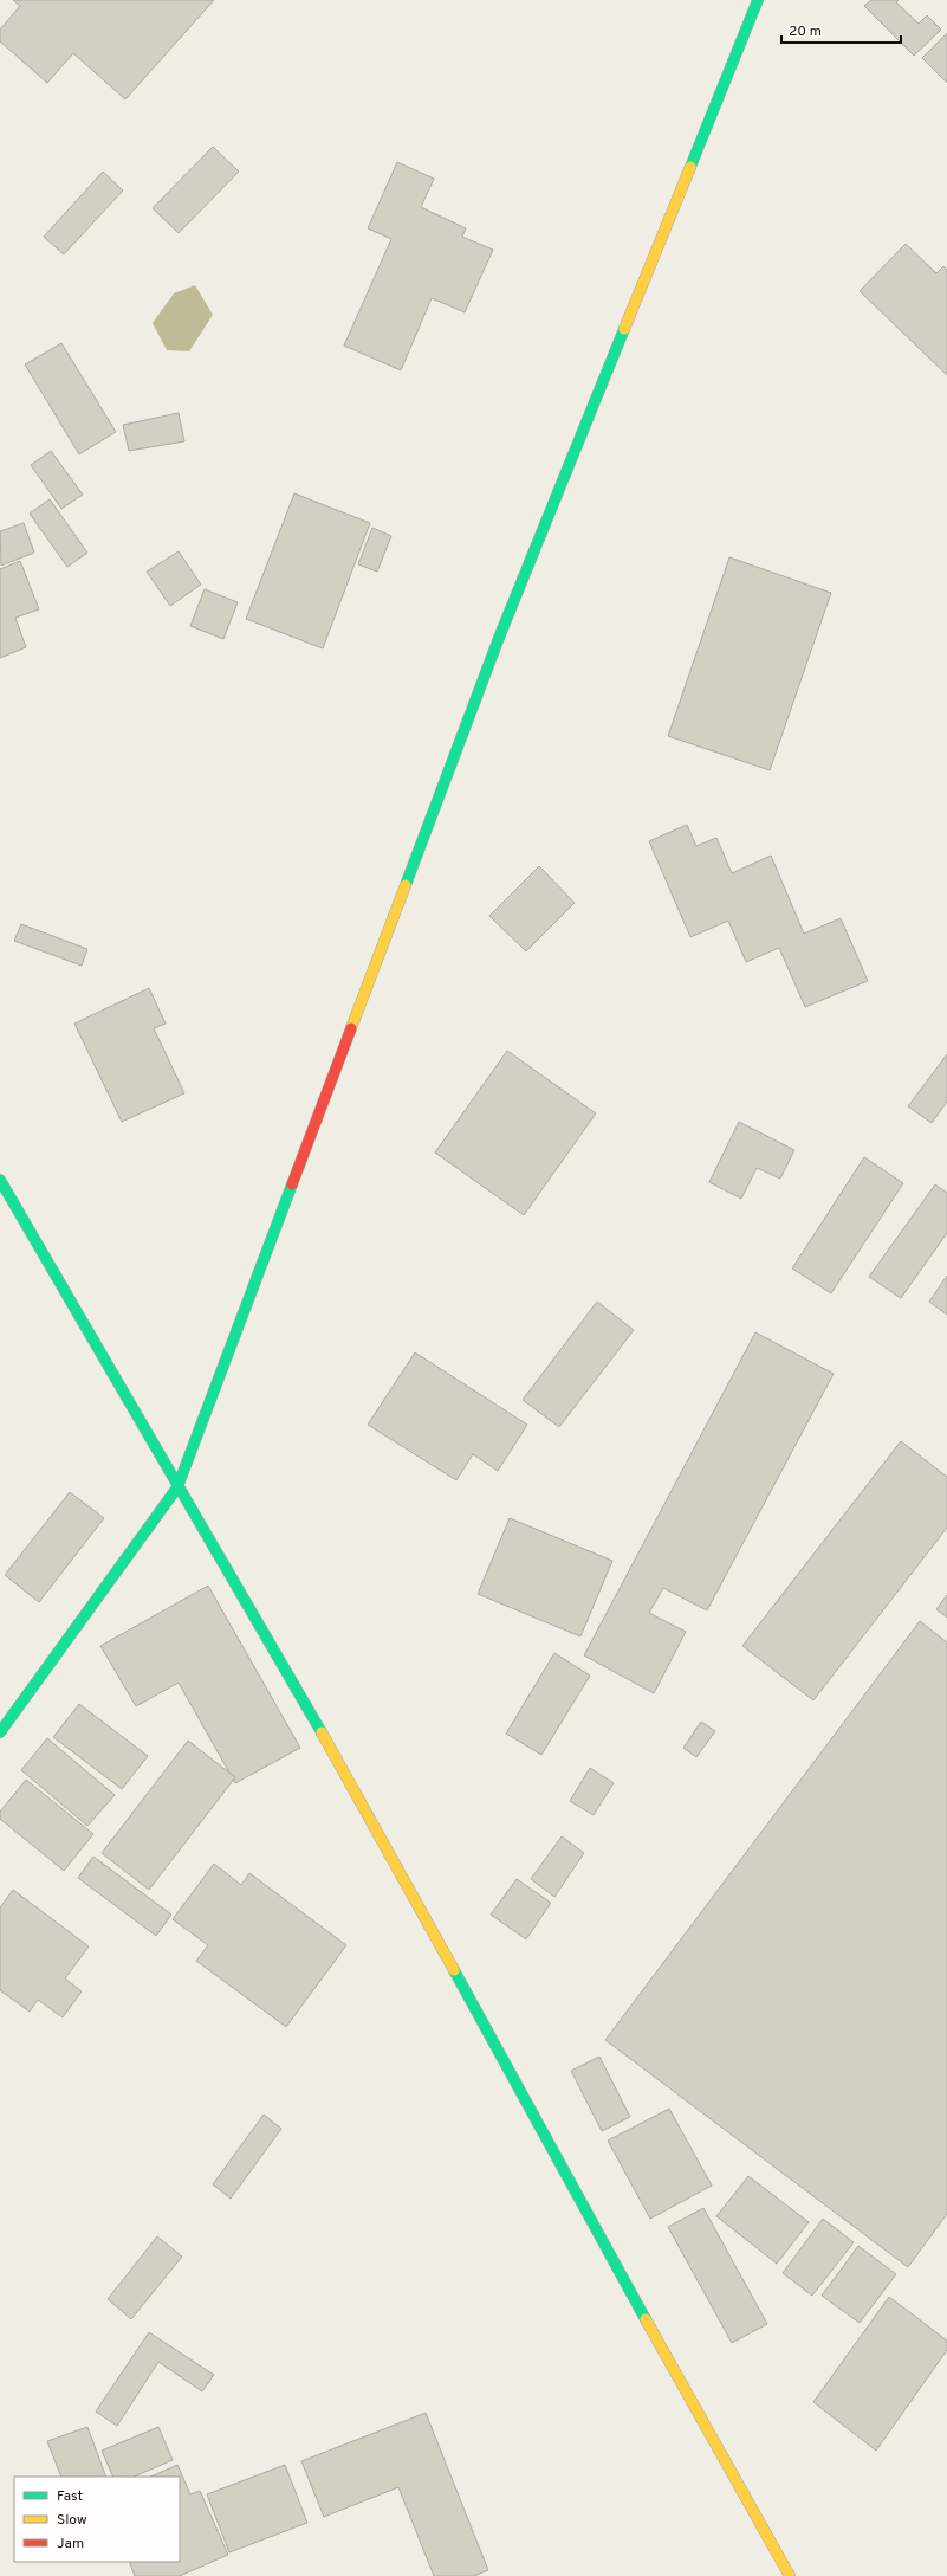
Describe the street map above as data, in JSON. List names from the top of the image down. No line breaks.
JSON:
{"legend":["Fast","Slow","Jam"],"scale_bar":"20 m"}
